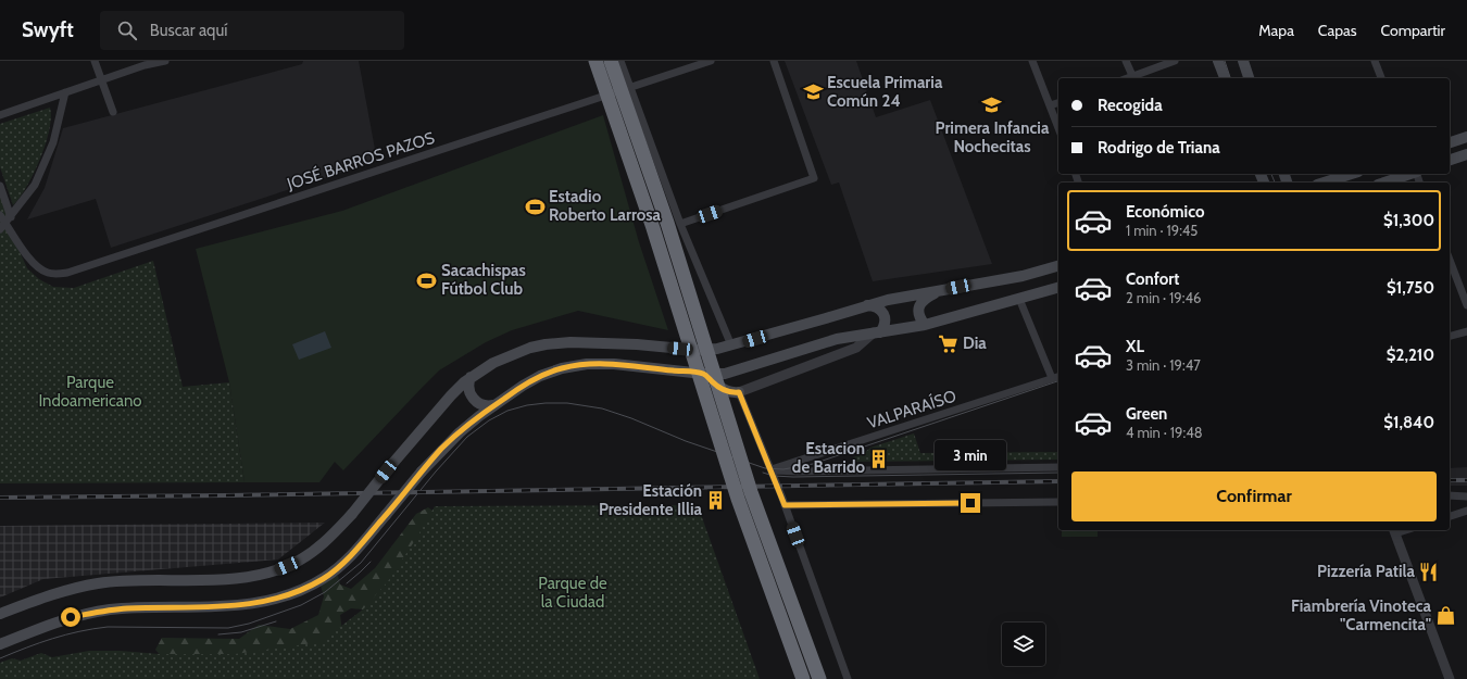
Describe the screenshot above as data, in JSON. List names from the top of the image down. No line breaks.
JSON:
{"streets":{"street":["JOSÉ BARROS PAZOS","VALPARAÍSO"]},"parks":["Parque Indoamericano","Parque de la Ciudad"],"places":{"school or university":["Escuela Primaria Común 24","Primera Infancia Nochecitas"],"sports":["Estadio Roberto Larrosa","Sacachispas Fútbol Club"],"supermarket":["Dia"],"building":["Estacion de Barrido","Estación Presidente Illia"],"restaurant":["Pizzería Patila"],"shop":["Fiambrería Vinoteca \"Carmencita\""]},"page":{"header":"Swyft","search":"Buscar aquí","nav":["Mapa","Capas","Compartir"],"banner":["Recogida","Rodrigo de Triana"],"list":[{"name":"Económico","note":"1 min · 19:45","value":"$1,300"},{"name":"Confort","note":"2 min · 19:46","value":"$1,750"},{"name":"XL","note":"3 min · 19:47","value":"$2,210"},{"name":"Green","note":"4 min · 19:48","value":"$1,840"}],"bubble":"3 min","buttons":"Confirmar"}}
